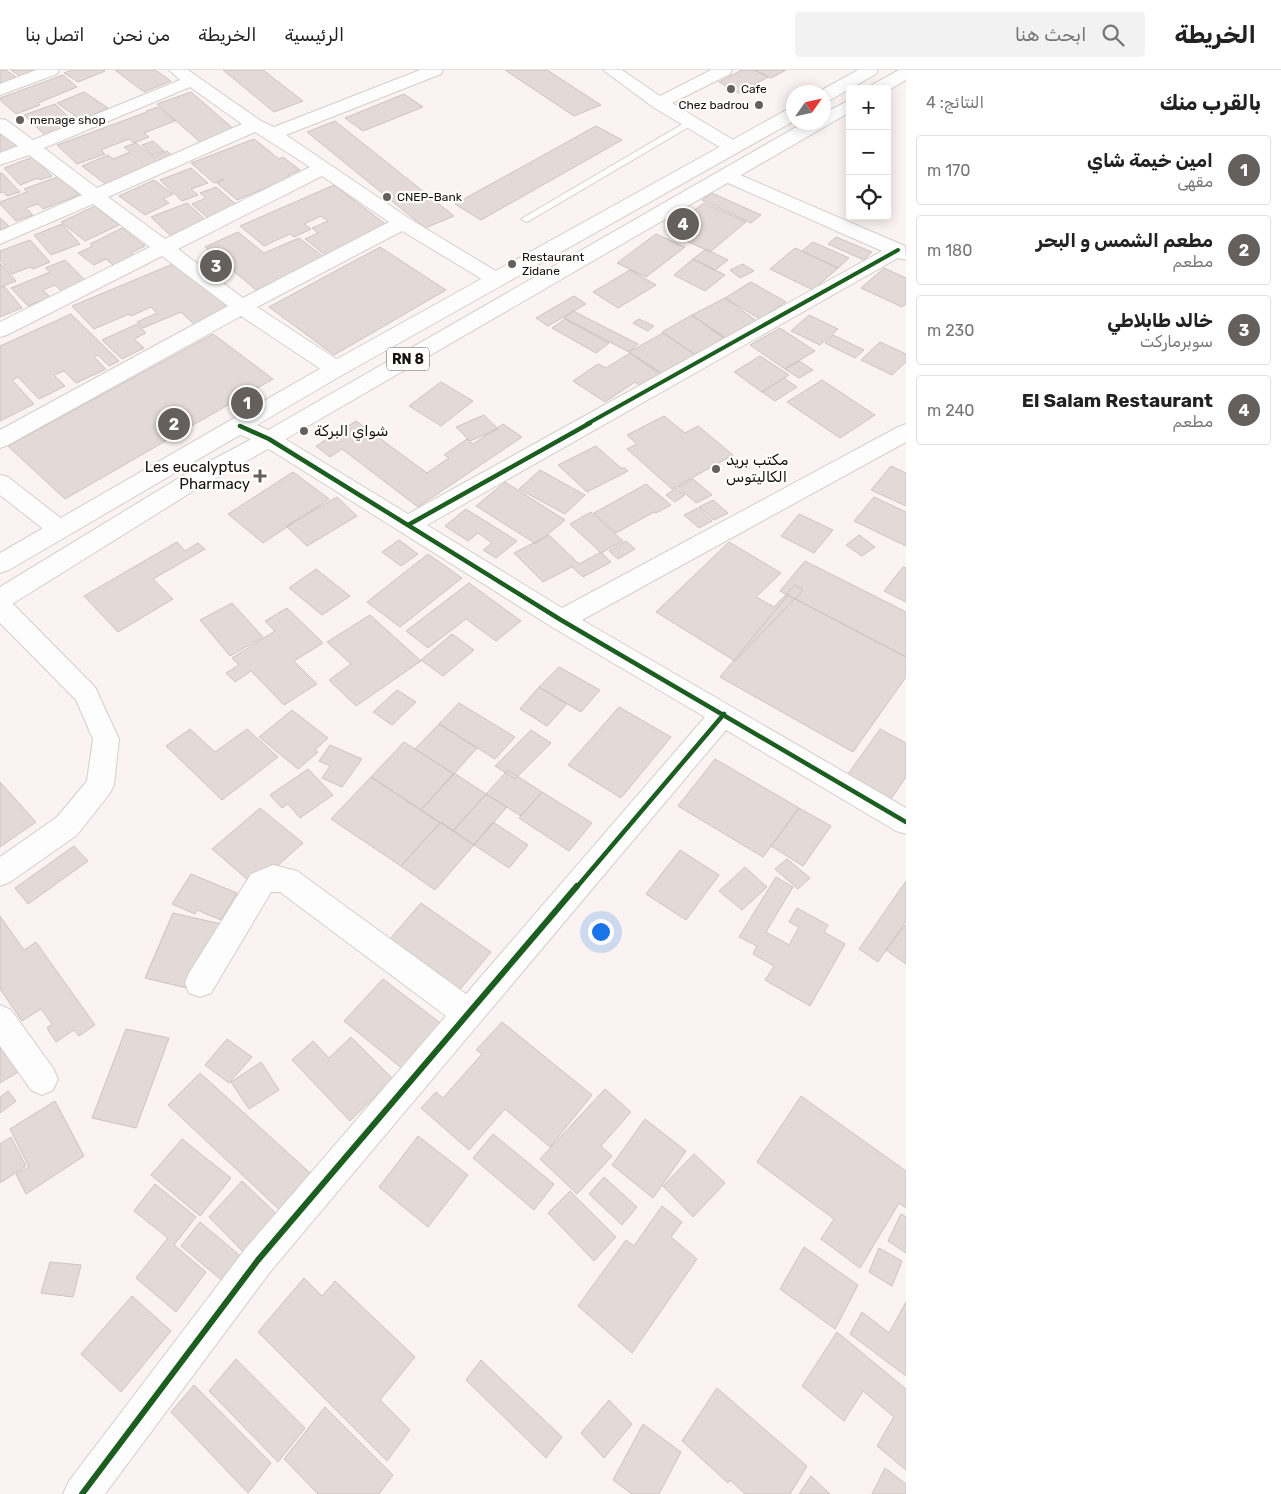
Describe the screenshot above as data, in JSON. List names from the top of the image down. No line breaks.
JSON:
{"streets":{"street":["RN 8"]},"places":{"other":["Cafe","Chez badrou","menage shop","CNEP-Bank","Restaurant Zidane","شواي البركة","مكتب بريد الكاليتوس"],"health":["Les eucalyptus Pharmacy"]},"north":"top right","page":{"header":"الخريطة","search":"ابحث هنا","nav":["الرئيسية","الخريطة","من نحن","اتصل بنا"],"heading":["بالقرب منك","النتائج: 4"],"map_buttons":["+","−"],"list":[{"mark":"1","name":"امين خيمة شاي","note":"مقهى","value":"170 m"},{"mark":"2","name":"مطعم الشمس و البحر","note":"مطعم","value":"180 m"},{"mark":"3","name":"خالد طابلاطي","note":"سوبرماركت","value":"230 m"},{"mark":"4","name":"El Salam Restaurant","note":"مطعم","value":"240 m"}],"pins":["4","3","1","2"]}}
